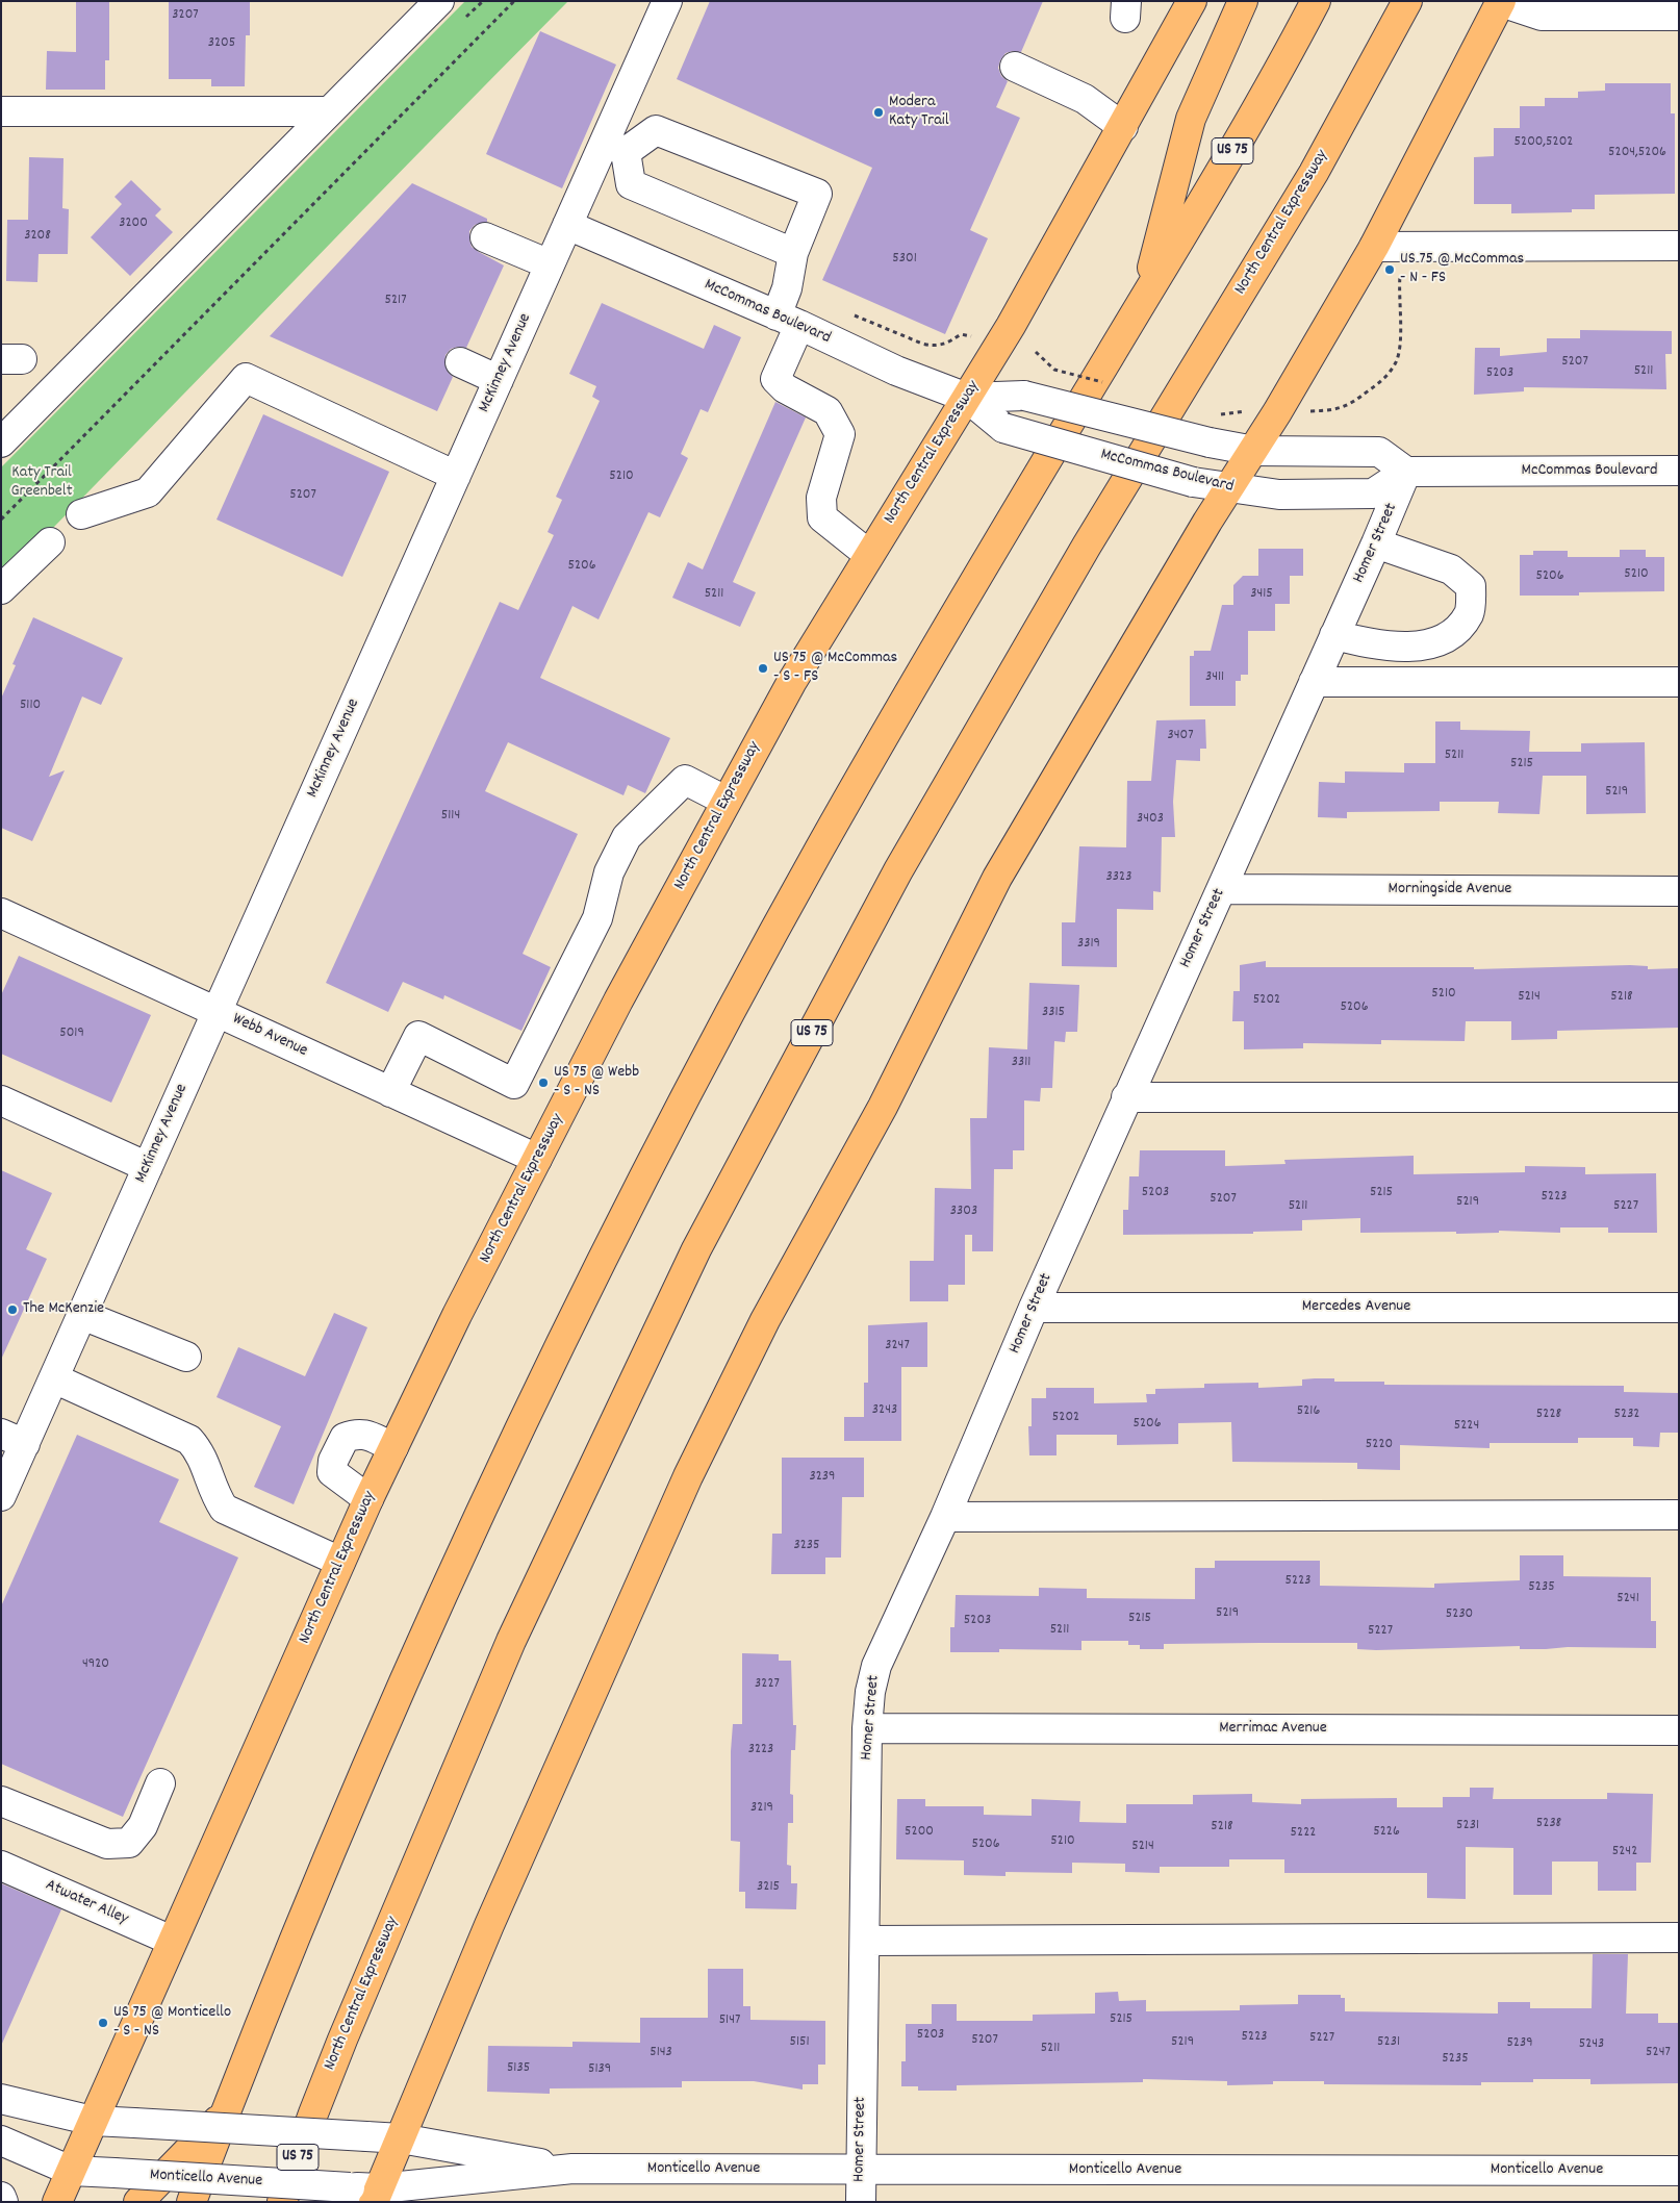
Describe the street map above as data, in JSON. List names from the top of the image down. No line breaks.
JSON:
{"streets":{"main road":["US 75","North Central Expressway"],"street":["McCommas Boulevard","McKinney Avenue","Homer Street","Morningside Avenue","Webb Avenue","Mercedes Avenue","Merrimac Avenue","Atwater Alley","Monticello Avenue"]},"crossings":[["North Central Expressway","McCommas Boulevard"],["North Central Expressway","Webb Avenue"],["North Central Expressway","Atwater Alley"],["North Central Expressway","Monticello Avenue"],["McCommas Boulevard","McKinney Avenue"],["McCommas Boulevard","Homer Street"],["McKinney Avenue","Webb Avenue"],["Homer Street","Morningside Avenue"],["Homer Street","Mercedes Avenue"],["Homer Street","Merrimac Avenue"],["Homer Street","Monticello Avenue"]],"parks":["Katy Trail Greenbelt"],"places":["Modera Katy Trail","US 75 @ McCommas - N - FS","US 75 @ McCommas - S - FS","US 75 @ Webb - S - NS","The McKenzie","US 75 @ Monticello - S - NS"],"house_numbers":["3207","3205","5200,5202","5204,5206","3200","3208","5301","5217","5207","5211","5203","5210","5207","5206","5210","5206","5211","3415","3411","5110","3407","5211","5215","5219","5114","3403","3323","3319","5210","5214","5218","5202","5206","3315","5019","3311","5203","5215","5223","5207","5219","5211","5227","3303","3247","3243","5216","5228","5232","5202","5206","5224","5220","3239","3235","5223","5235","5241","5219","5230","5215","5203","5211","5227","4920","3227","3223","3219","5238","5231","5218","5200","5226","5222","5210","5206","5214","5242","3215","5215","5147","5203","5223","5227","5207","5151","5219","5231","5239","5243","5211","5143","5247","5235","5135","5139"]}
